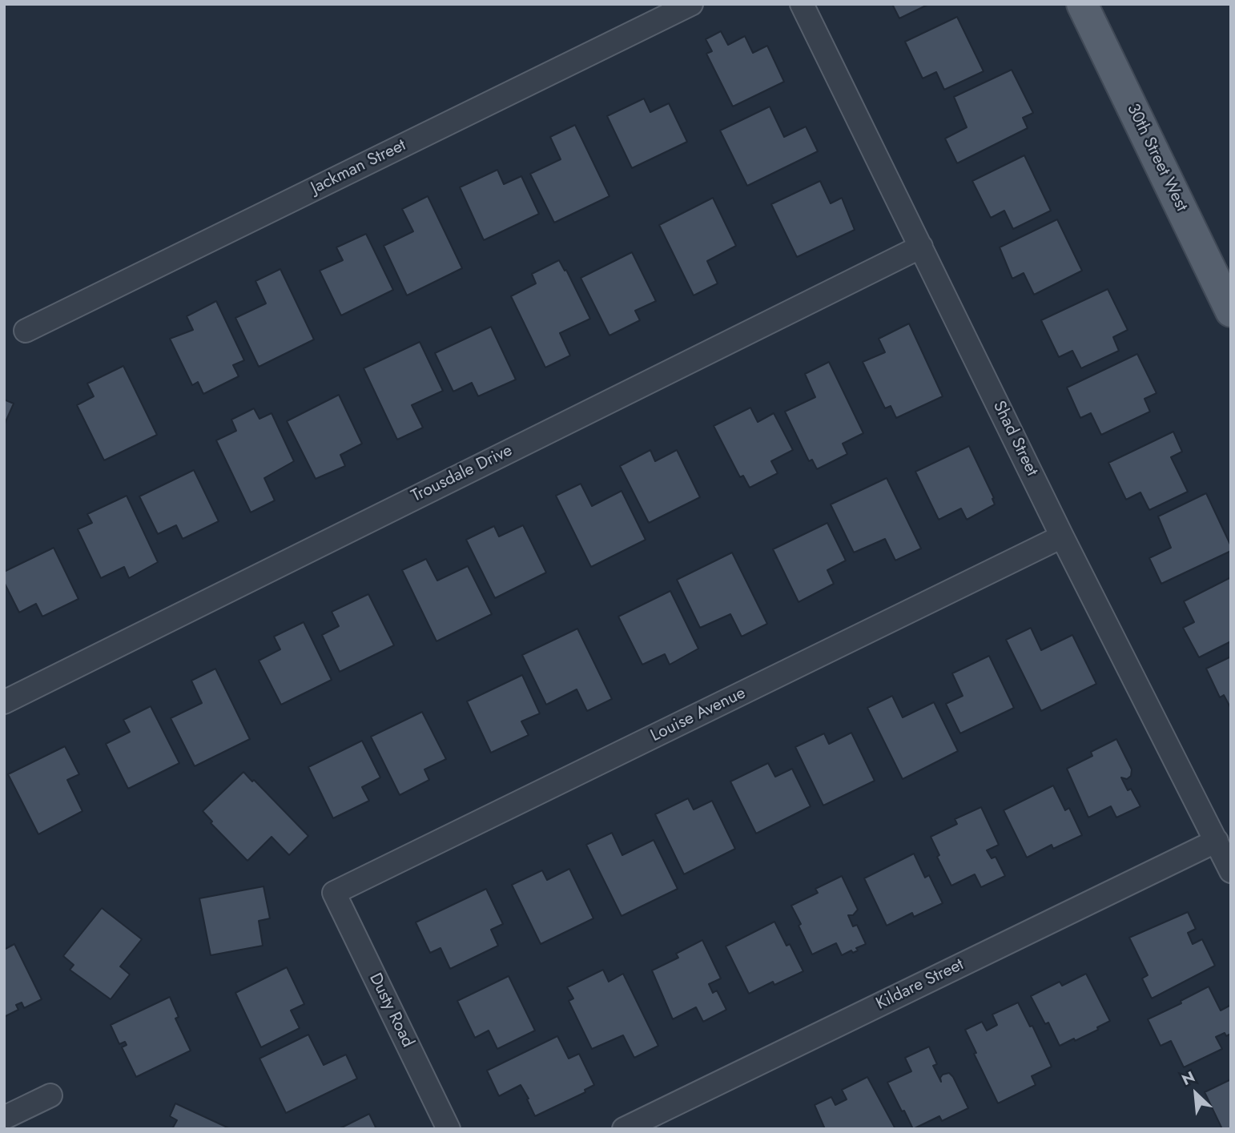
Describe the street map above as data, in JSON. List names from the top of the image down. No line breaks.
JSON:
{"streets":{"main road":["30th Street West"],"street":["Jackman Street","Shad Street","Trousdale Drive","Louise Avenue","Kildare Street","Dusty Road"]},"crossings":[["Shad Street","Trousdale Drive"],["Shad Street","Louise Avenue"],["Shad Street","Kildare Street"],["Louise Avenue","Dusty Road"]],"north":"top left"}
